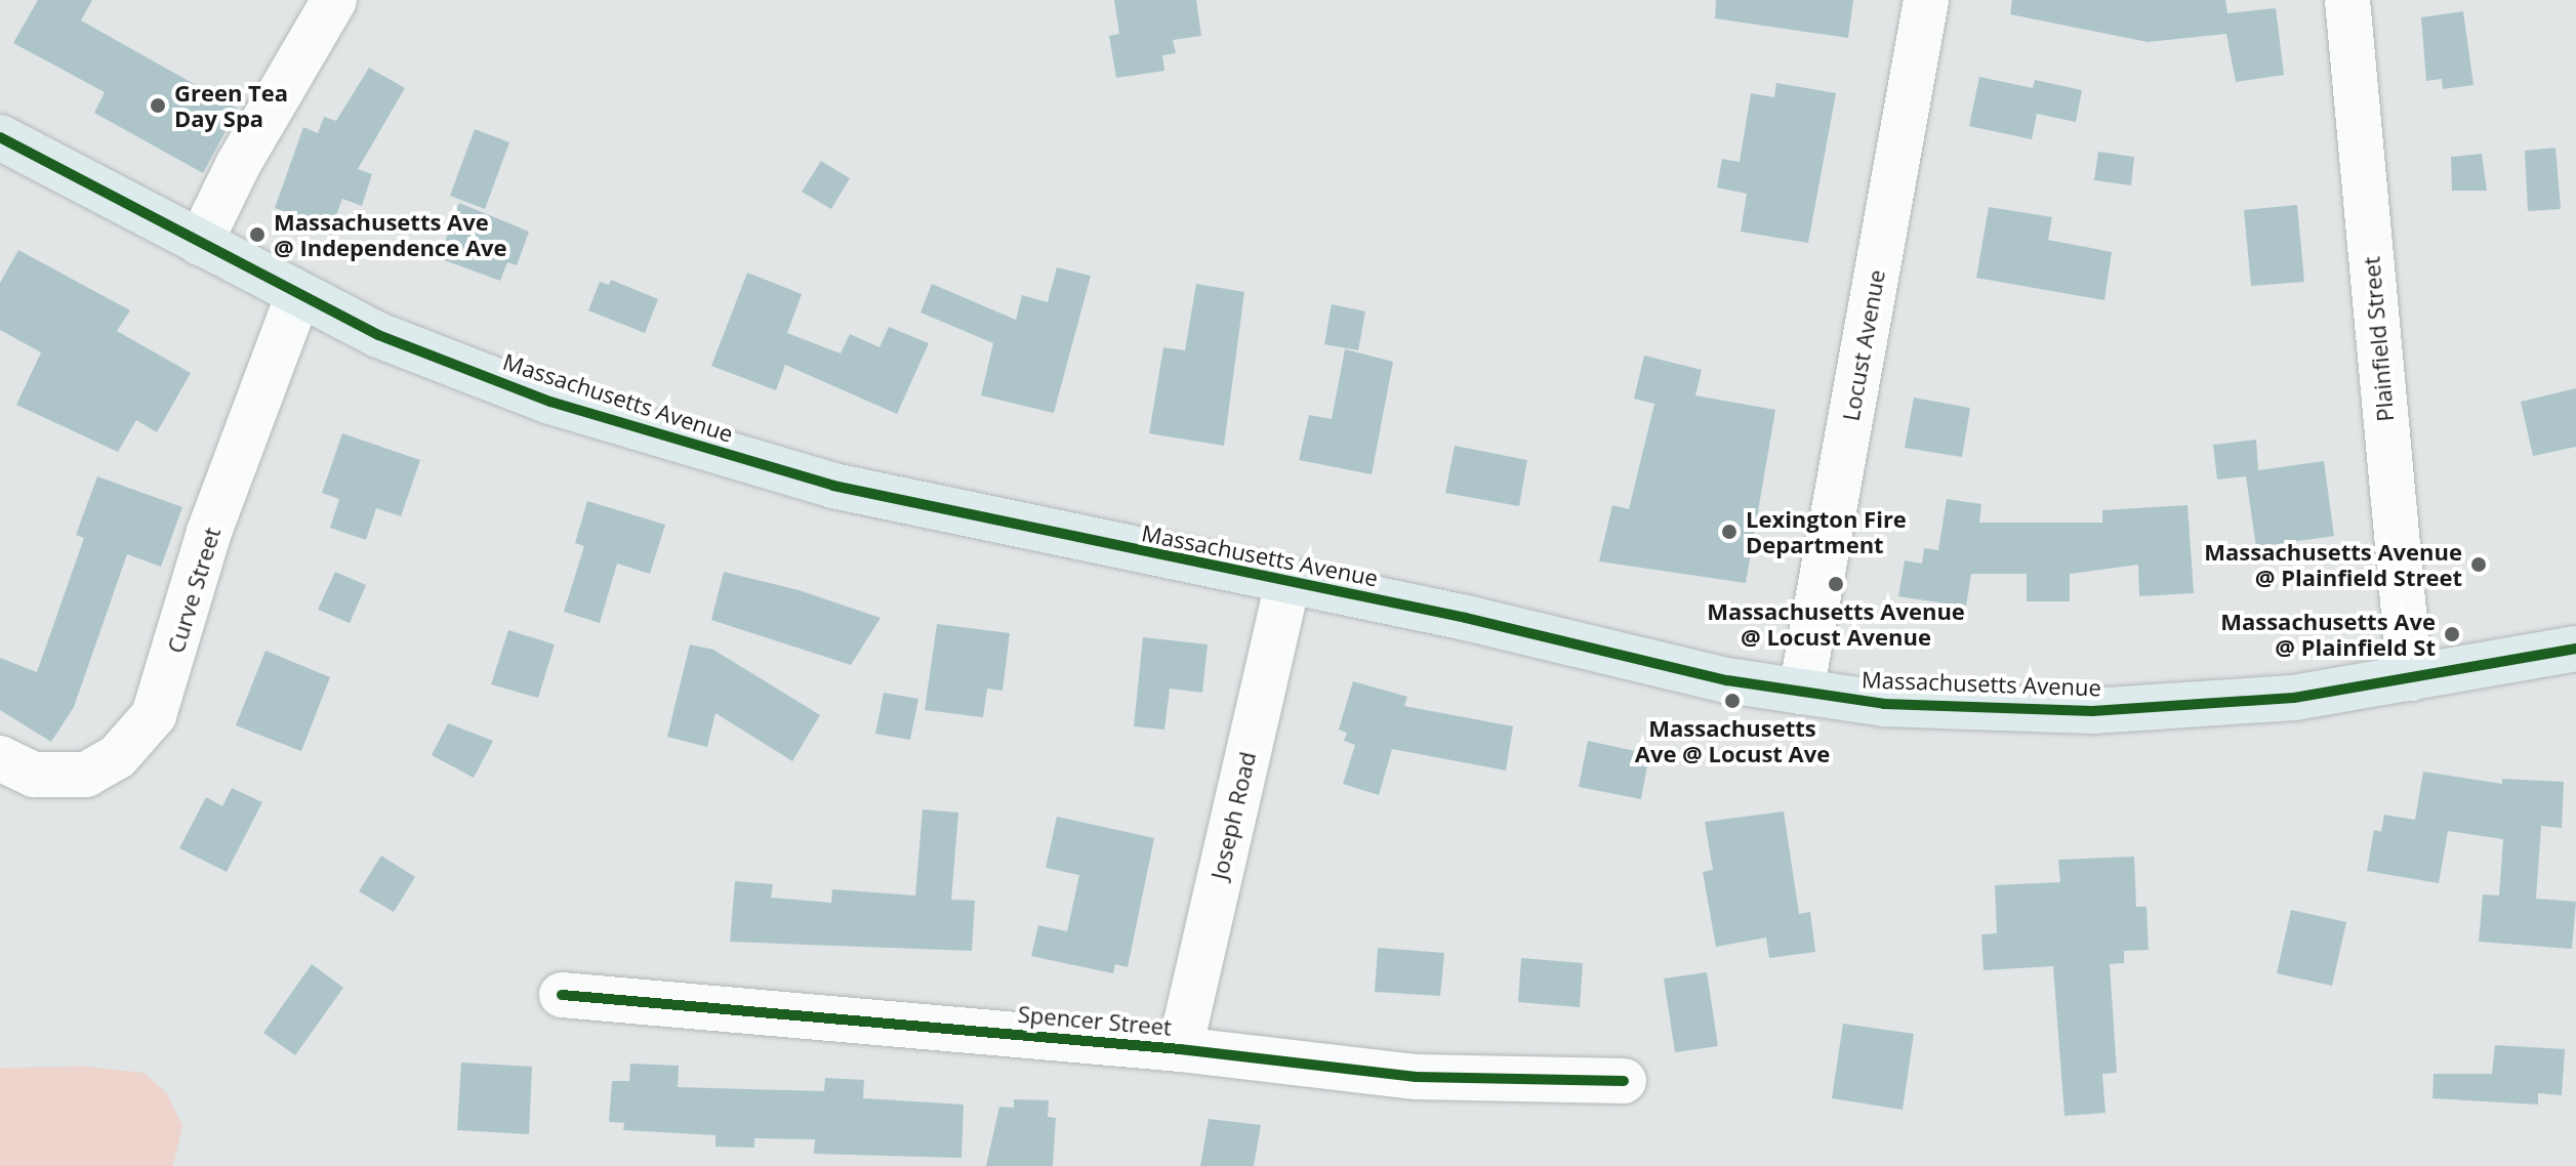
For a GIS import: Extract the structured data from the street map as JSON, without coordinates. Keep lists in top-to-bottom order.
{
  "streets": {
    "main road": ["Massachusetts Avenue"],
    "street": [
      "Plainfield Street",
      "Locust Avenue",
      "Curve Street",
      "Joseph Road",
      "Spencer Street"
    ]
  },
  "crossings": [
    ["Plainfield Street", "Massachusetts Avenue"],
    ["Locust Avenue", "Massachusetts Avenue"],
    ["Massachusetts Avenue", "Curve Street"],
    ["Massachusetts Avenue", "Joseph Road"],
    ["Joseph Road", "Spencer Street"]
  ],
  "places": [
    "Green Tea Day Spa",
    "Massachusetts Ave @ Independence Ave",
    "Lexington Fire Department",
    "Massachusetts Avenue @ Plainfield Street",
    "Massachusetts Avenue @ Locust Avenue",
    "Massachusetts Ave @ Plainfield St",
    "Massachusetts Ave @ Locust Ave"
  ]
}
